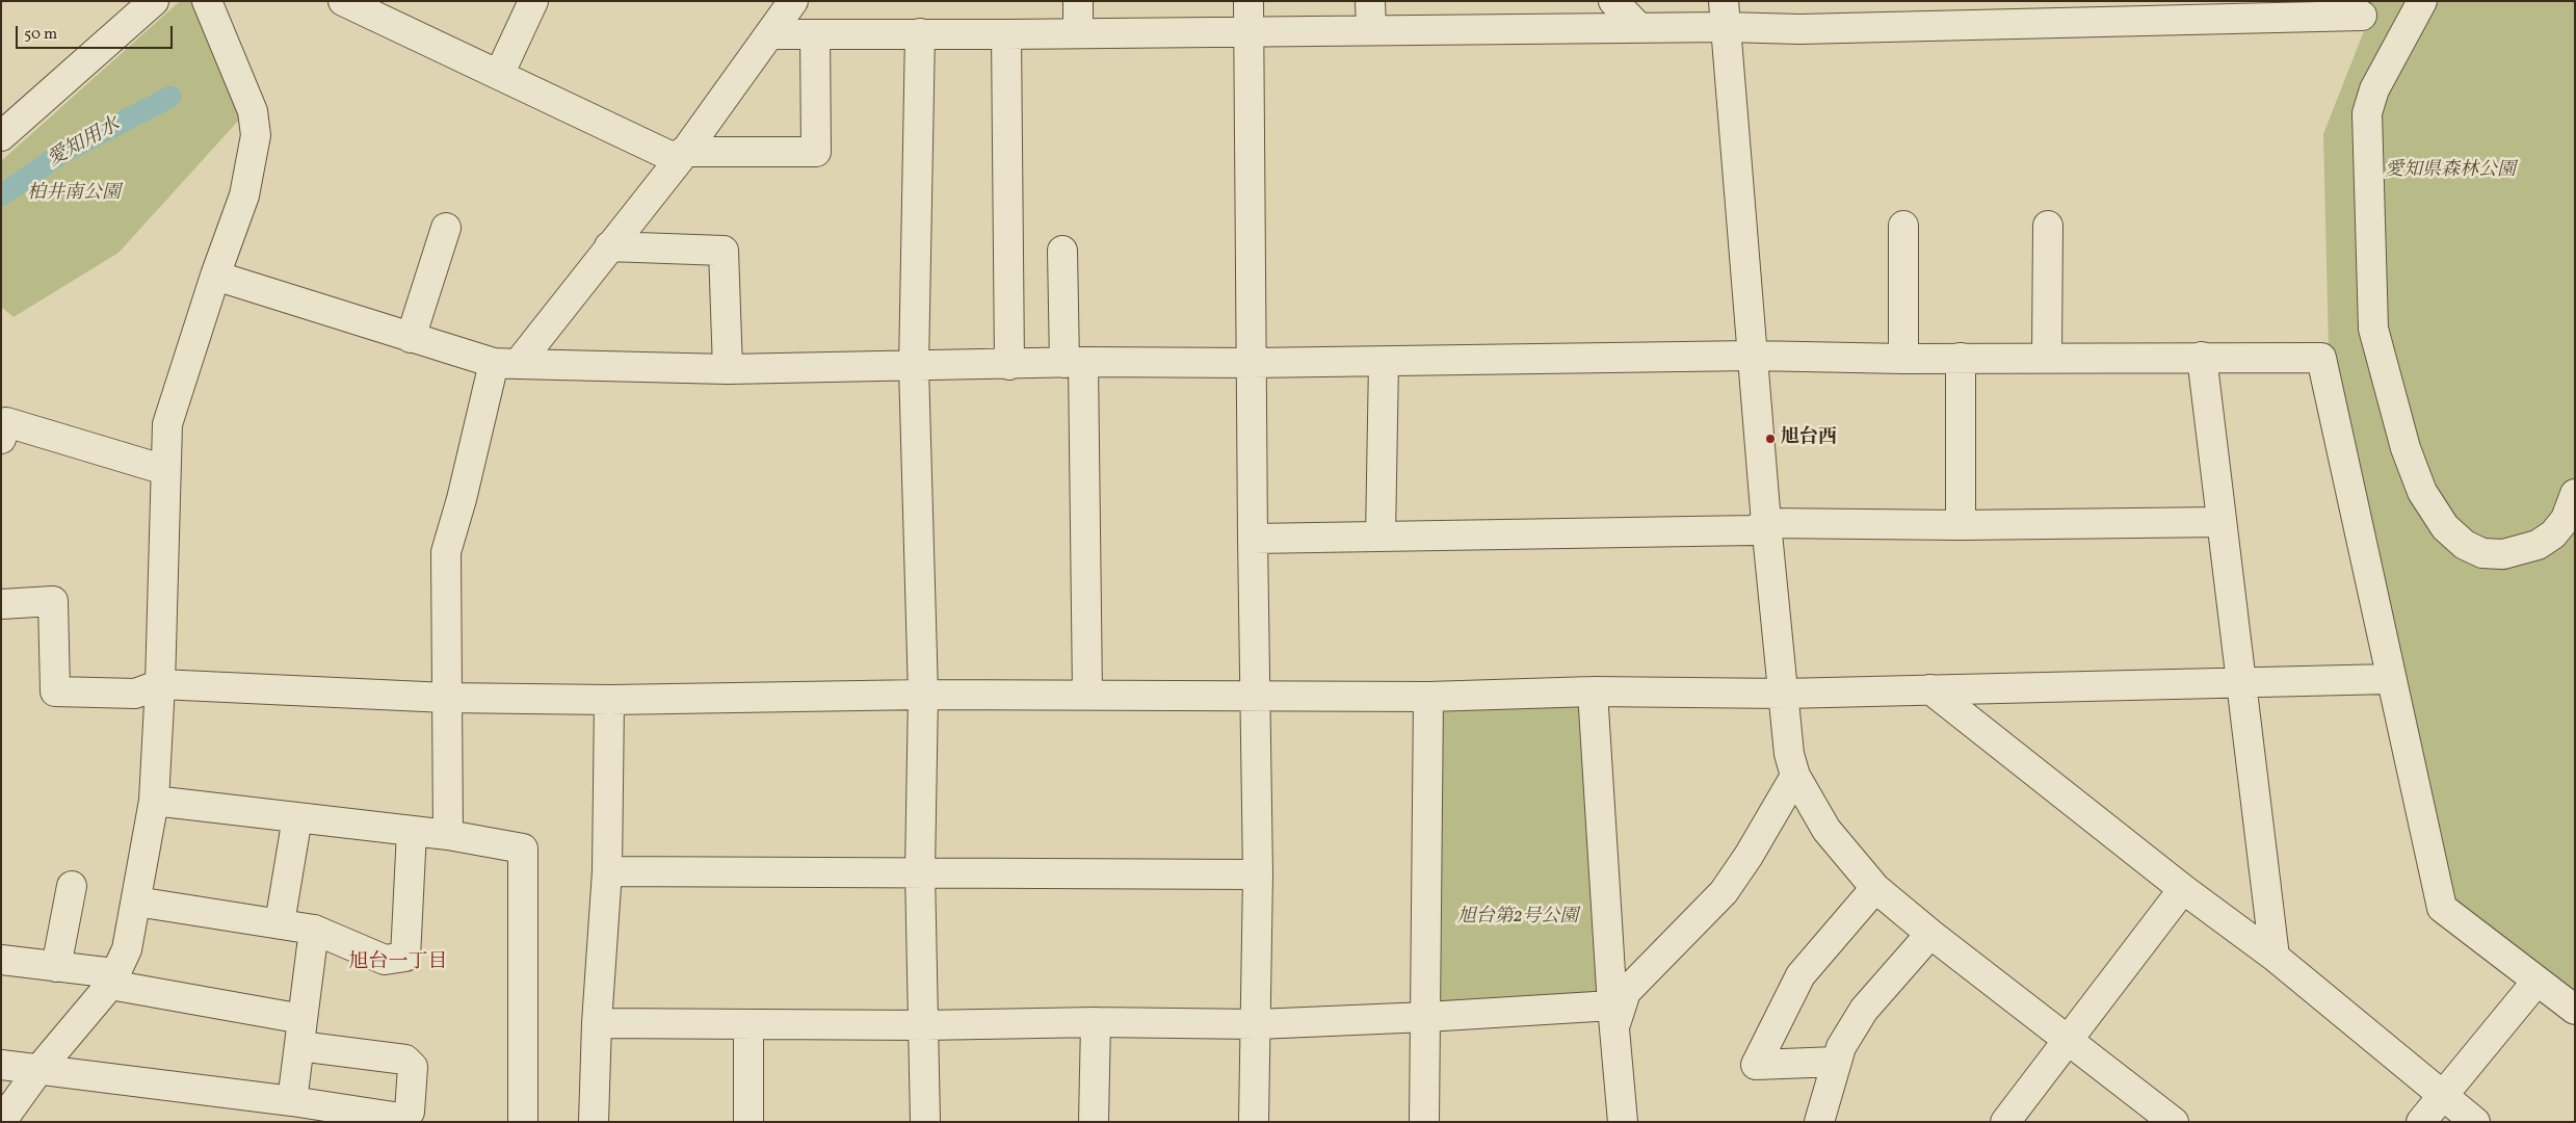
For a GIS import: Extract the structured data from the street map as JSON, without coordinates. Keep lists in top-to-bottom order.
{
  "districts": ["旭台一丁目"],
  "water": ["愛知用水"],
  "parks": ["愛知県森林公園", "柏井南公園", "旭台第2号公園"],
  "places": ["旭台西"],
  "scale_bar": "50 m"
}
